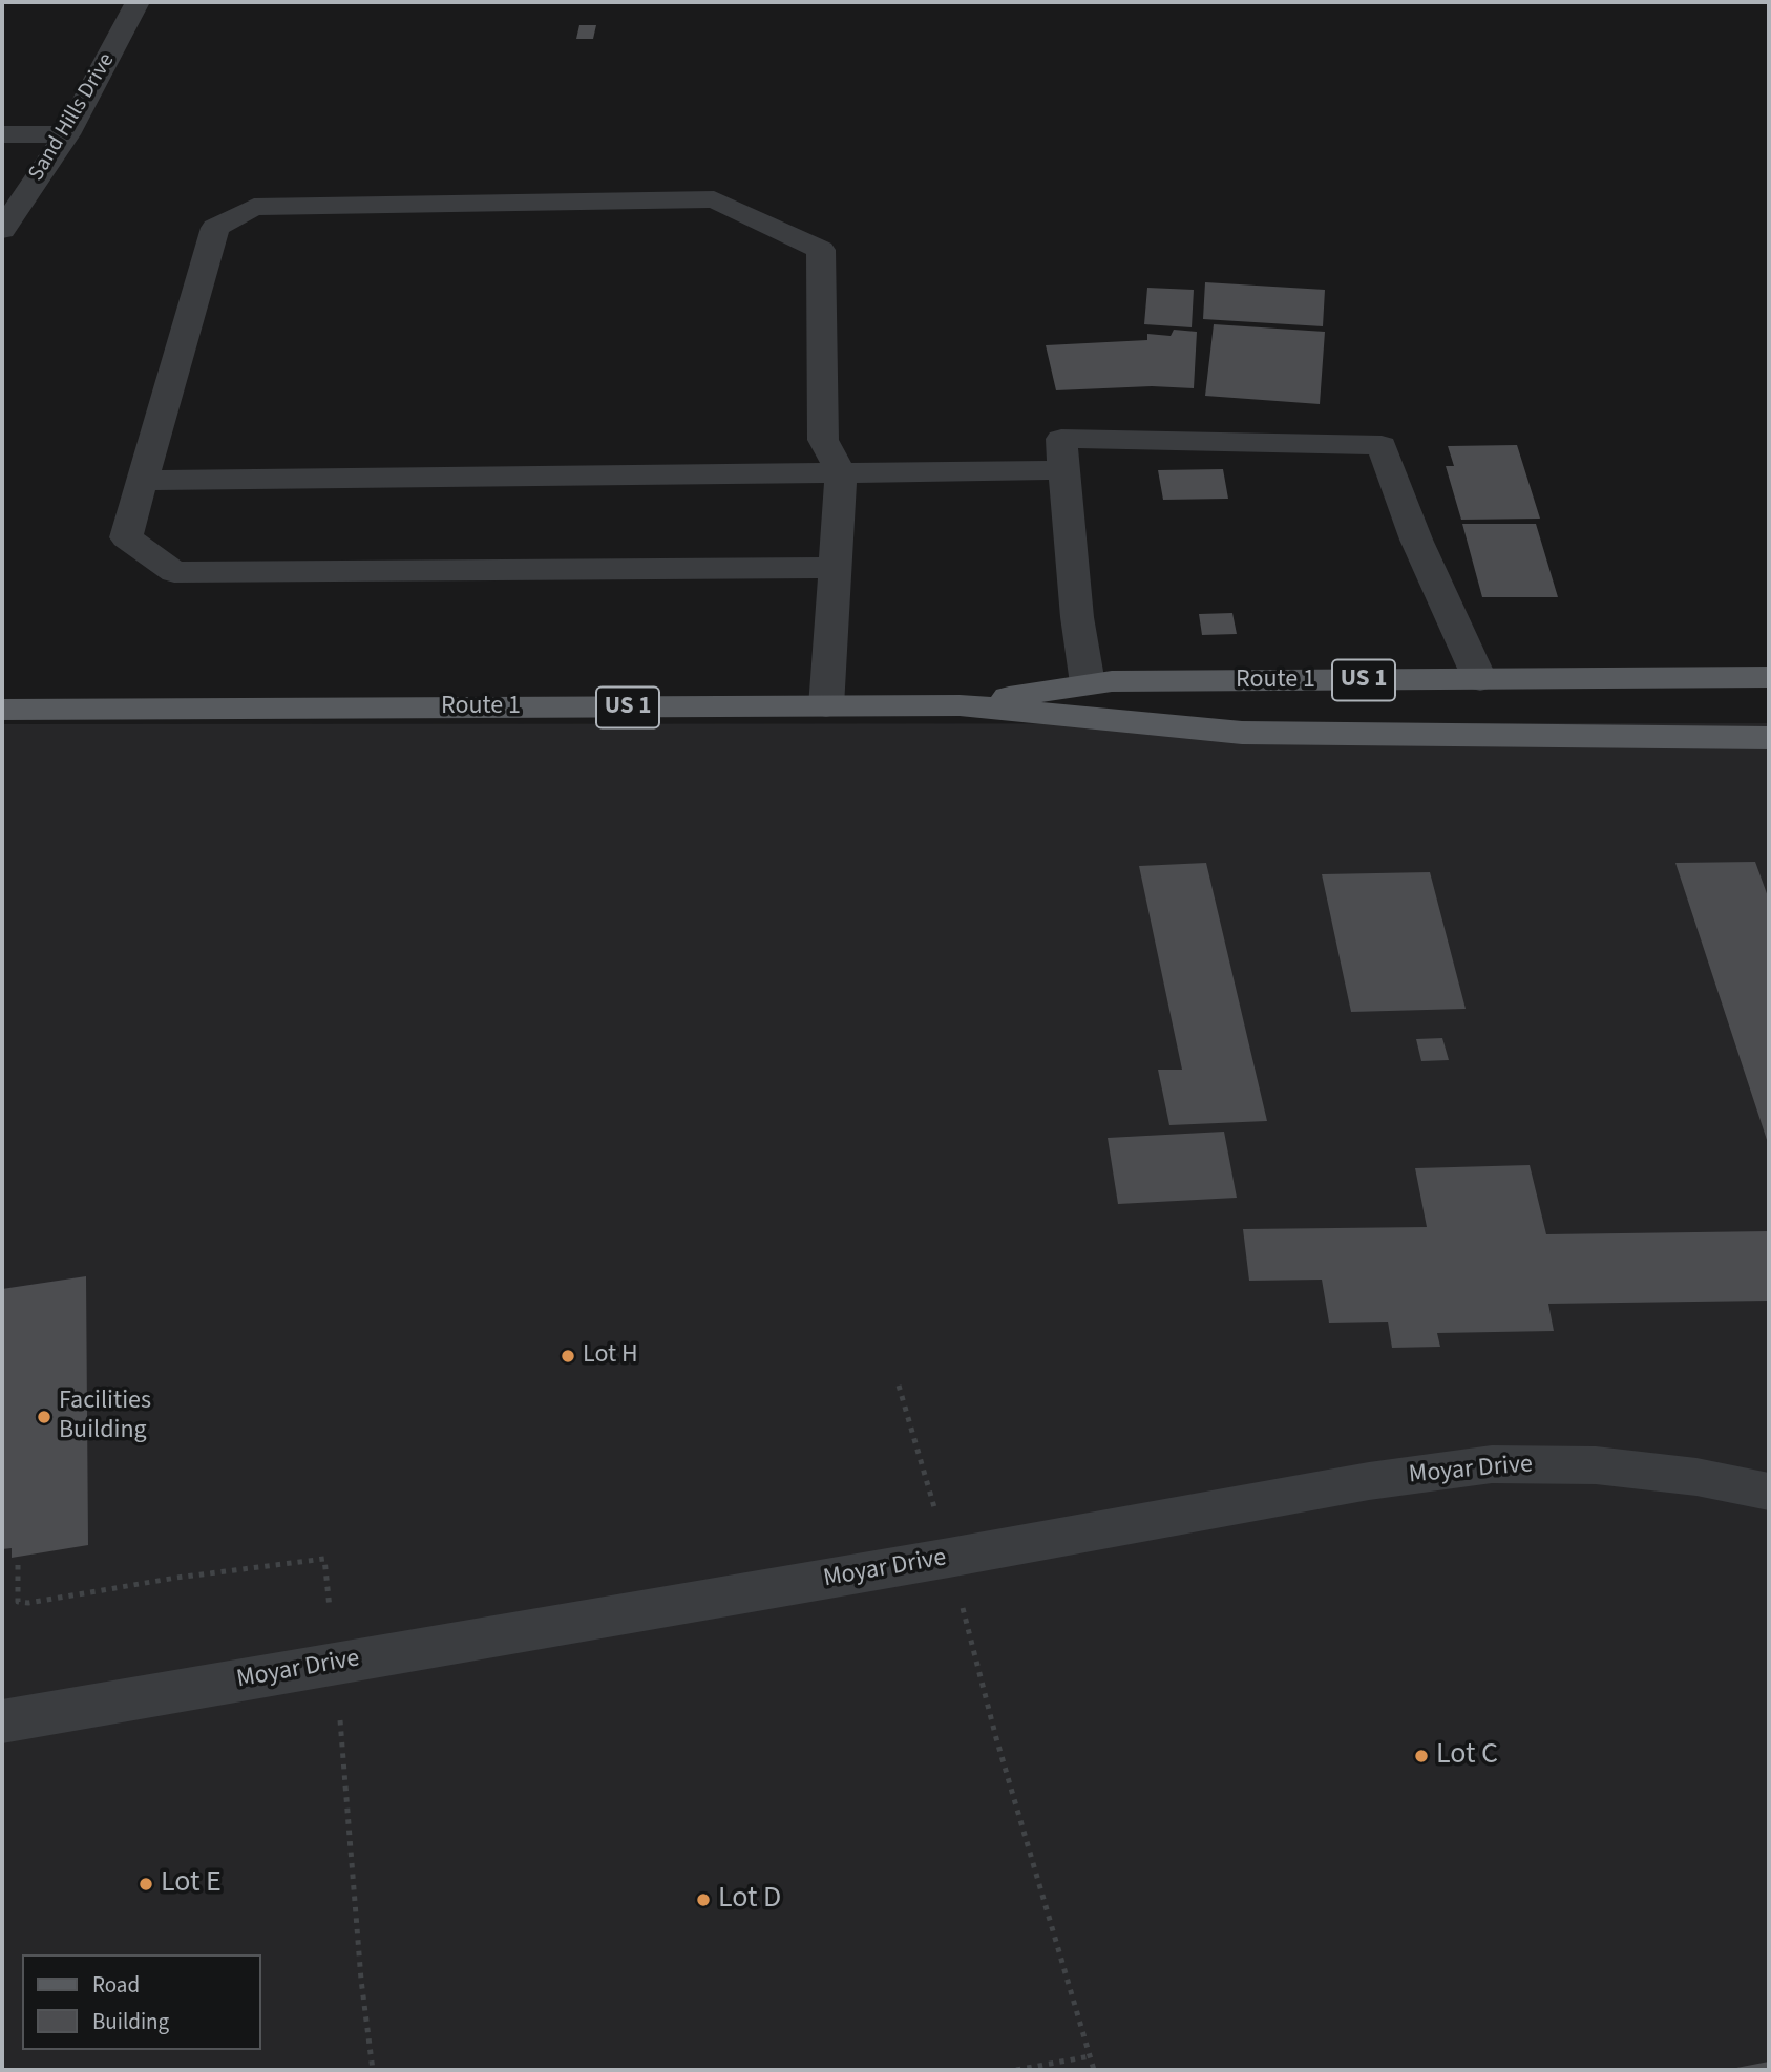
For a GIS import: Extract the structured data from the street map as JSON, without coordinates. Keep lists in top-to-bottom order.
{
  "streets": {
    "main road": ["US 1", "Route 1"],
    "street": ["Sand Hills Drive", "Moyar Drive"]
  },
  "places": [
    "Lot H",
    "Facilities Building",
    "Lot C",
    "Lot E",
    "Lot D"
  ],
  "legend": ["Road", "Building"]
}
